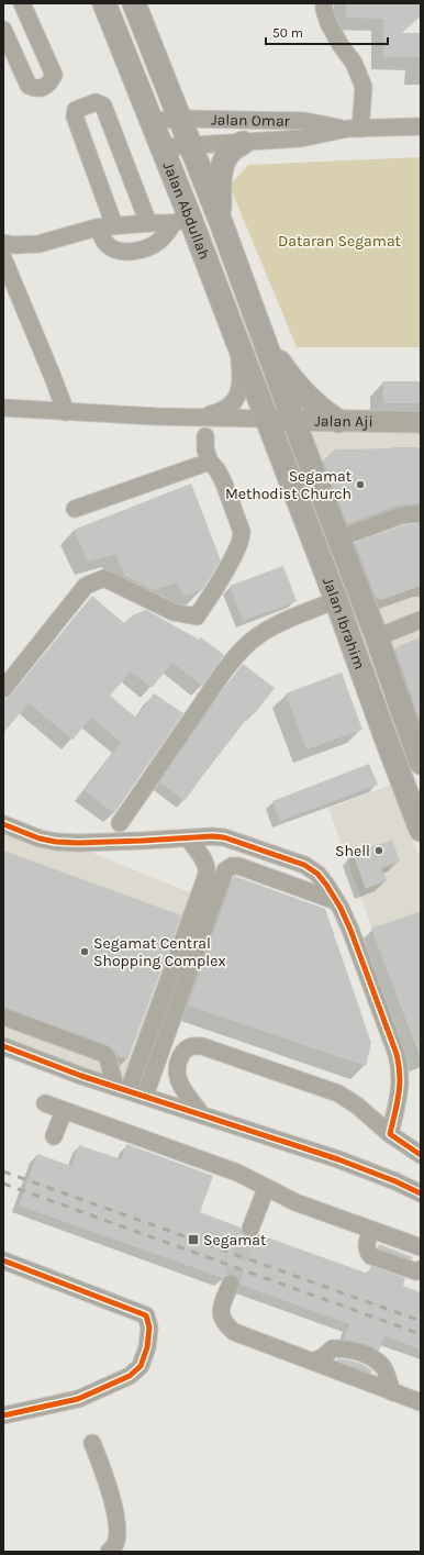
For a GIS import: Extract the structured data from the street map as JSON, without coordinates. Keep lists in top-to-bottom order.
{
  "streets": {
    "highway": ["Jalan Abdullah", "Jalan Ibrahim"],
    "main road": ["Jalan Aji"],
    "street": ["Jalan Omar"]
  },
  "crossings": [
    ["Jalan Omar", "Jalan Abdullah"],
    ["Jalan Abdullah", "Jalan Aji"],
    ["Jalan Abdullah", "Jalan Ibrahim"],
    ["Jalan Aji", "Jalan Ibrahim"]
  ],
  "parks": ["Dataran Segamat"],
  "places": {
    "other": ["Segamat Methodist Church", "Shell", "Segamat Central Shopping Complex"],
    "transit": ["Segamat"]
  },
  "scale_bar": "50 m"
}
